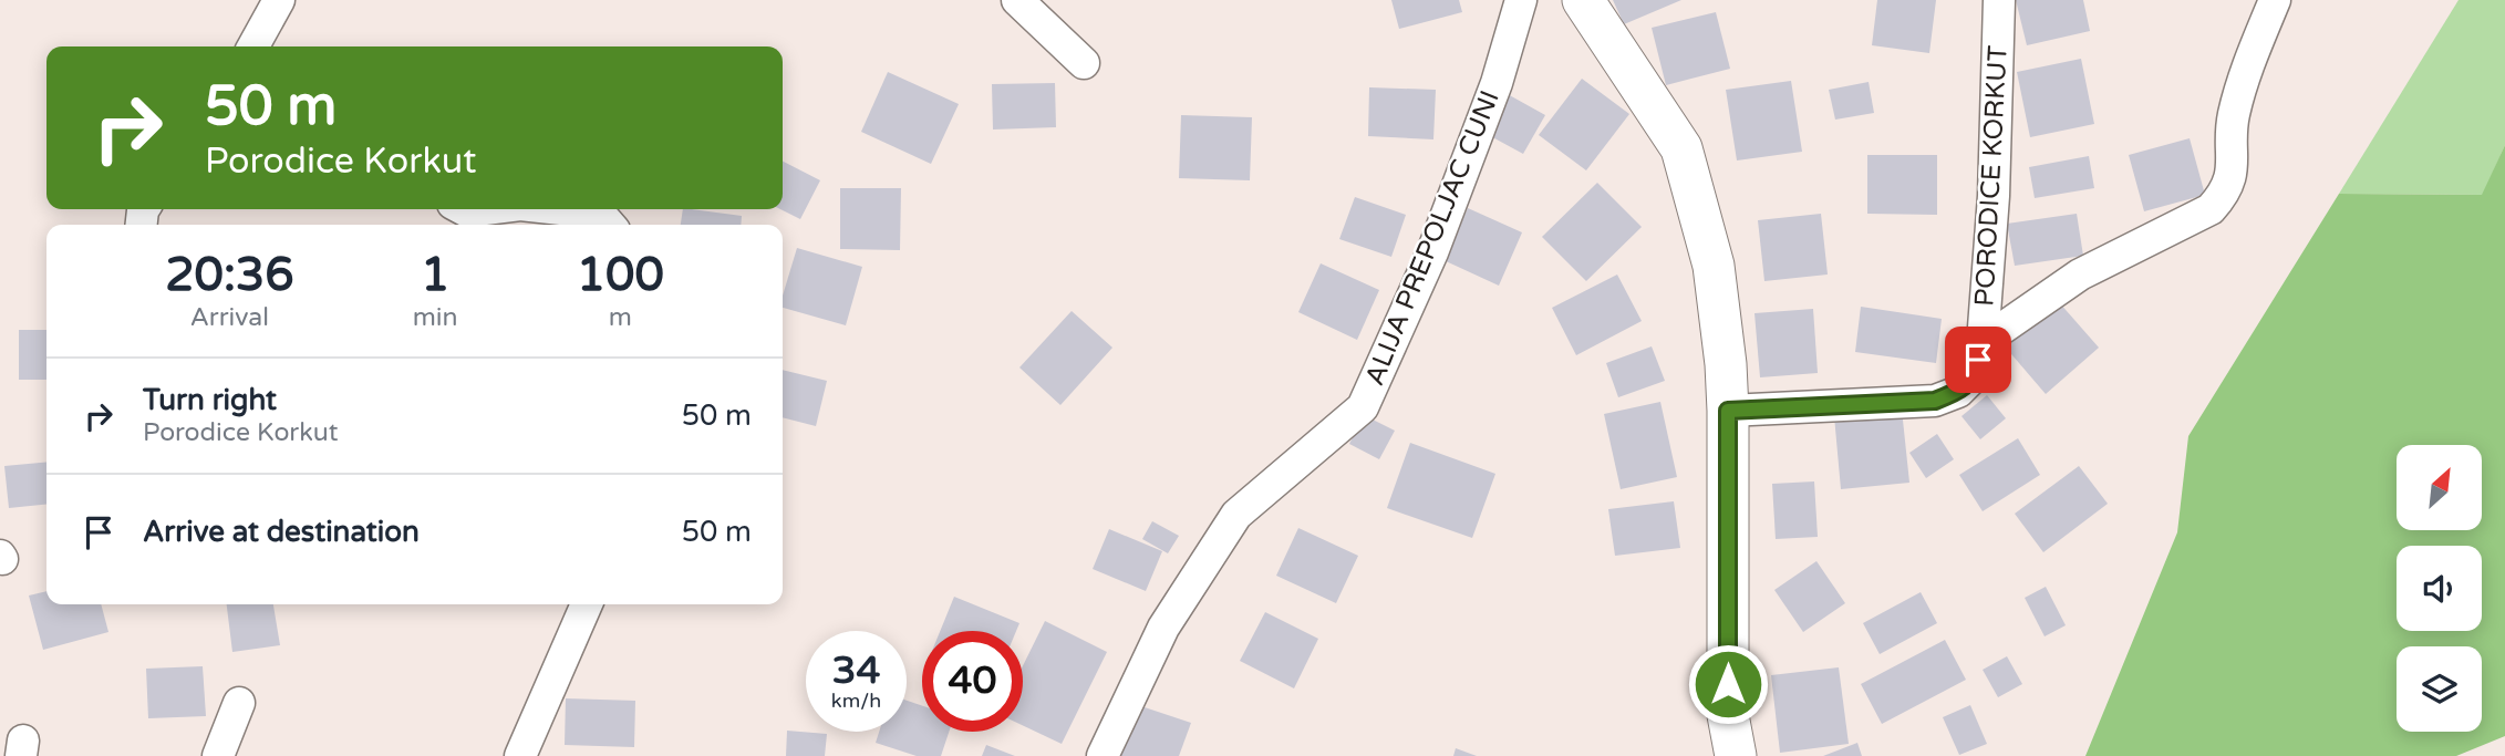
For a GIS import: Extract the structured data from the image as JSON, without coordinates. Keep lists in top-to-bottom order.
{
  "streets": {
    "street": ["PORODICE KORKUT", "ALIJA PREPOLJAC CUNI"]
  },
  "north": "top right",
  "page": {
    "turn": ["50 m", "Porodice Korkut"],
    "eta": [
      "20:36",
      "Arrival",
      "1",
      "min",
      "100",
      "m"
    ],
    "list": [
      {
        "name": "Turn right",
        "note": "Porodice Korkut",
        "value": "50 m"
      },
      {
        "name": "Arrive at destination",
        "value": "50 m"
      }
    ],
    "speed": "34 km/h",
    "limit": "40"
  }
}
